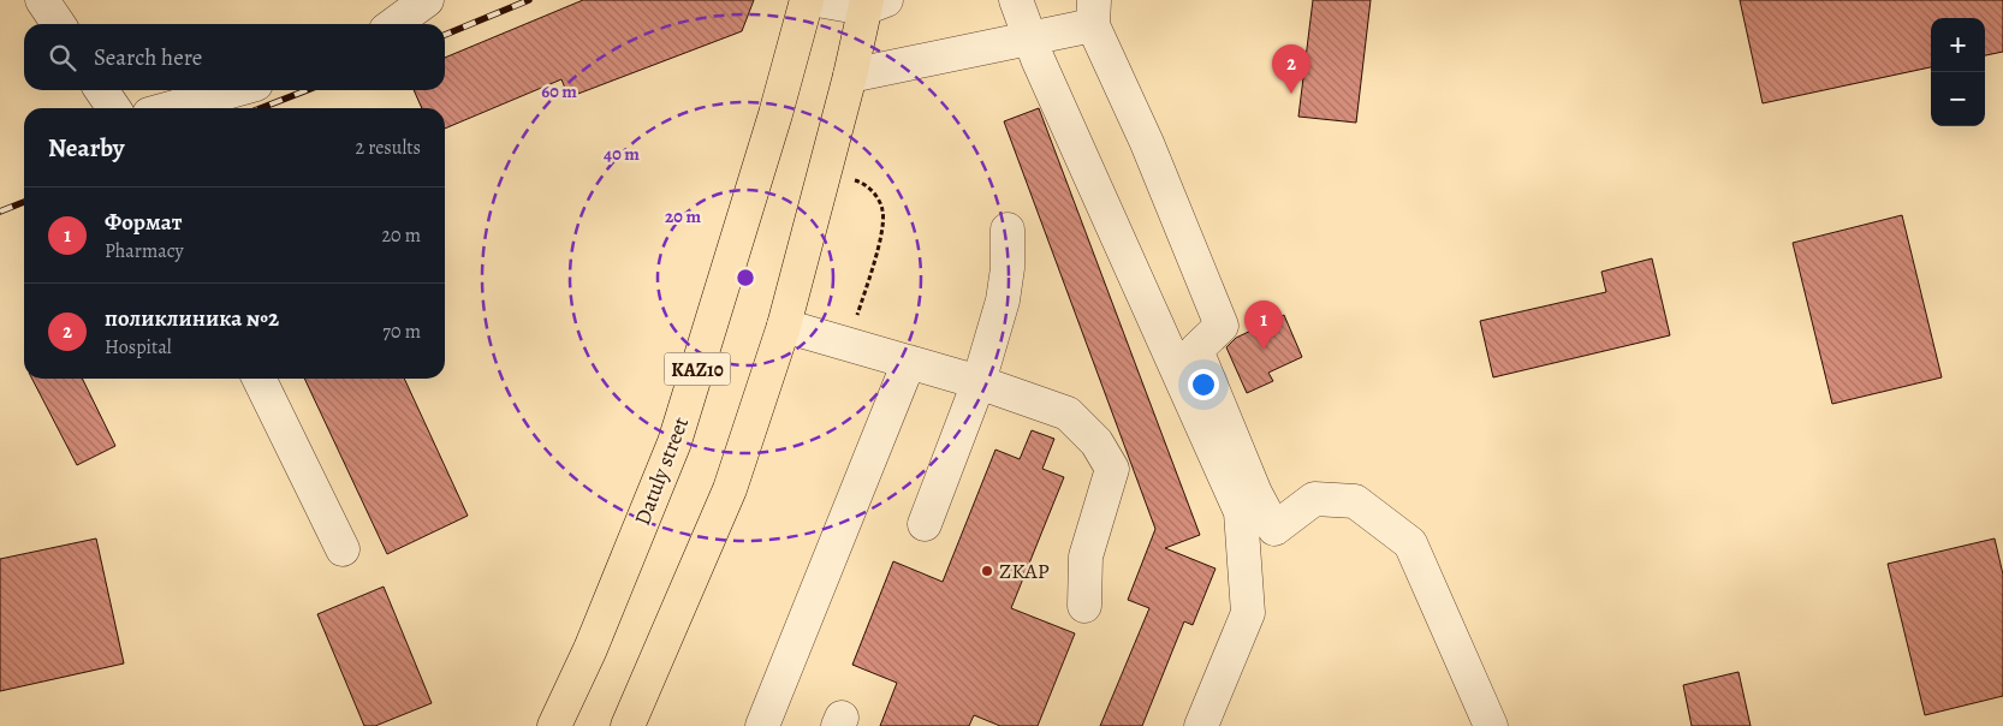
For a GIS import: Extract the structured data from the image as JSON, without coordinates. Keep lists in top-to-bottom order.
{
  "streets": {
    "highway": ["KAZ10", "Datuly street"]
  },
  "places": ["ZKAP"],
  "page": {
    "map_buttons": ["+", "−"],
    "search": "Search here",
    "pins": ["2", "1"],
    "heading": ["Nearby", "2 results"],
    "list": [
      {
        "mark": "1",
        "name": "Формат",
        "note": "Pharmacy",
        "value": "20 m"
      },
      {
        "mark": "2",
        "name": "поликлиника №2",
        "note": "Hospital",
        "value": "70 m"
      }
    ]
  },
  "rings": ["60 m", "40 m", "20 m"]
}
